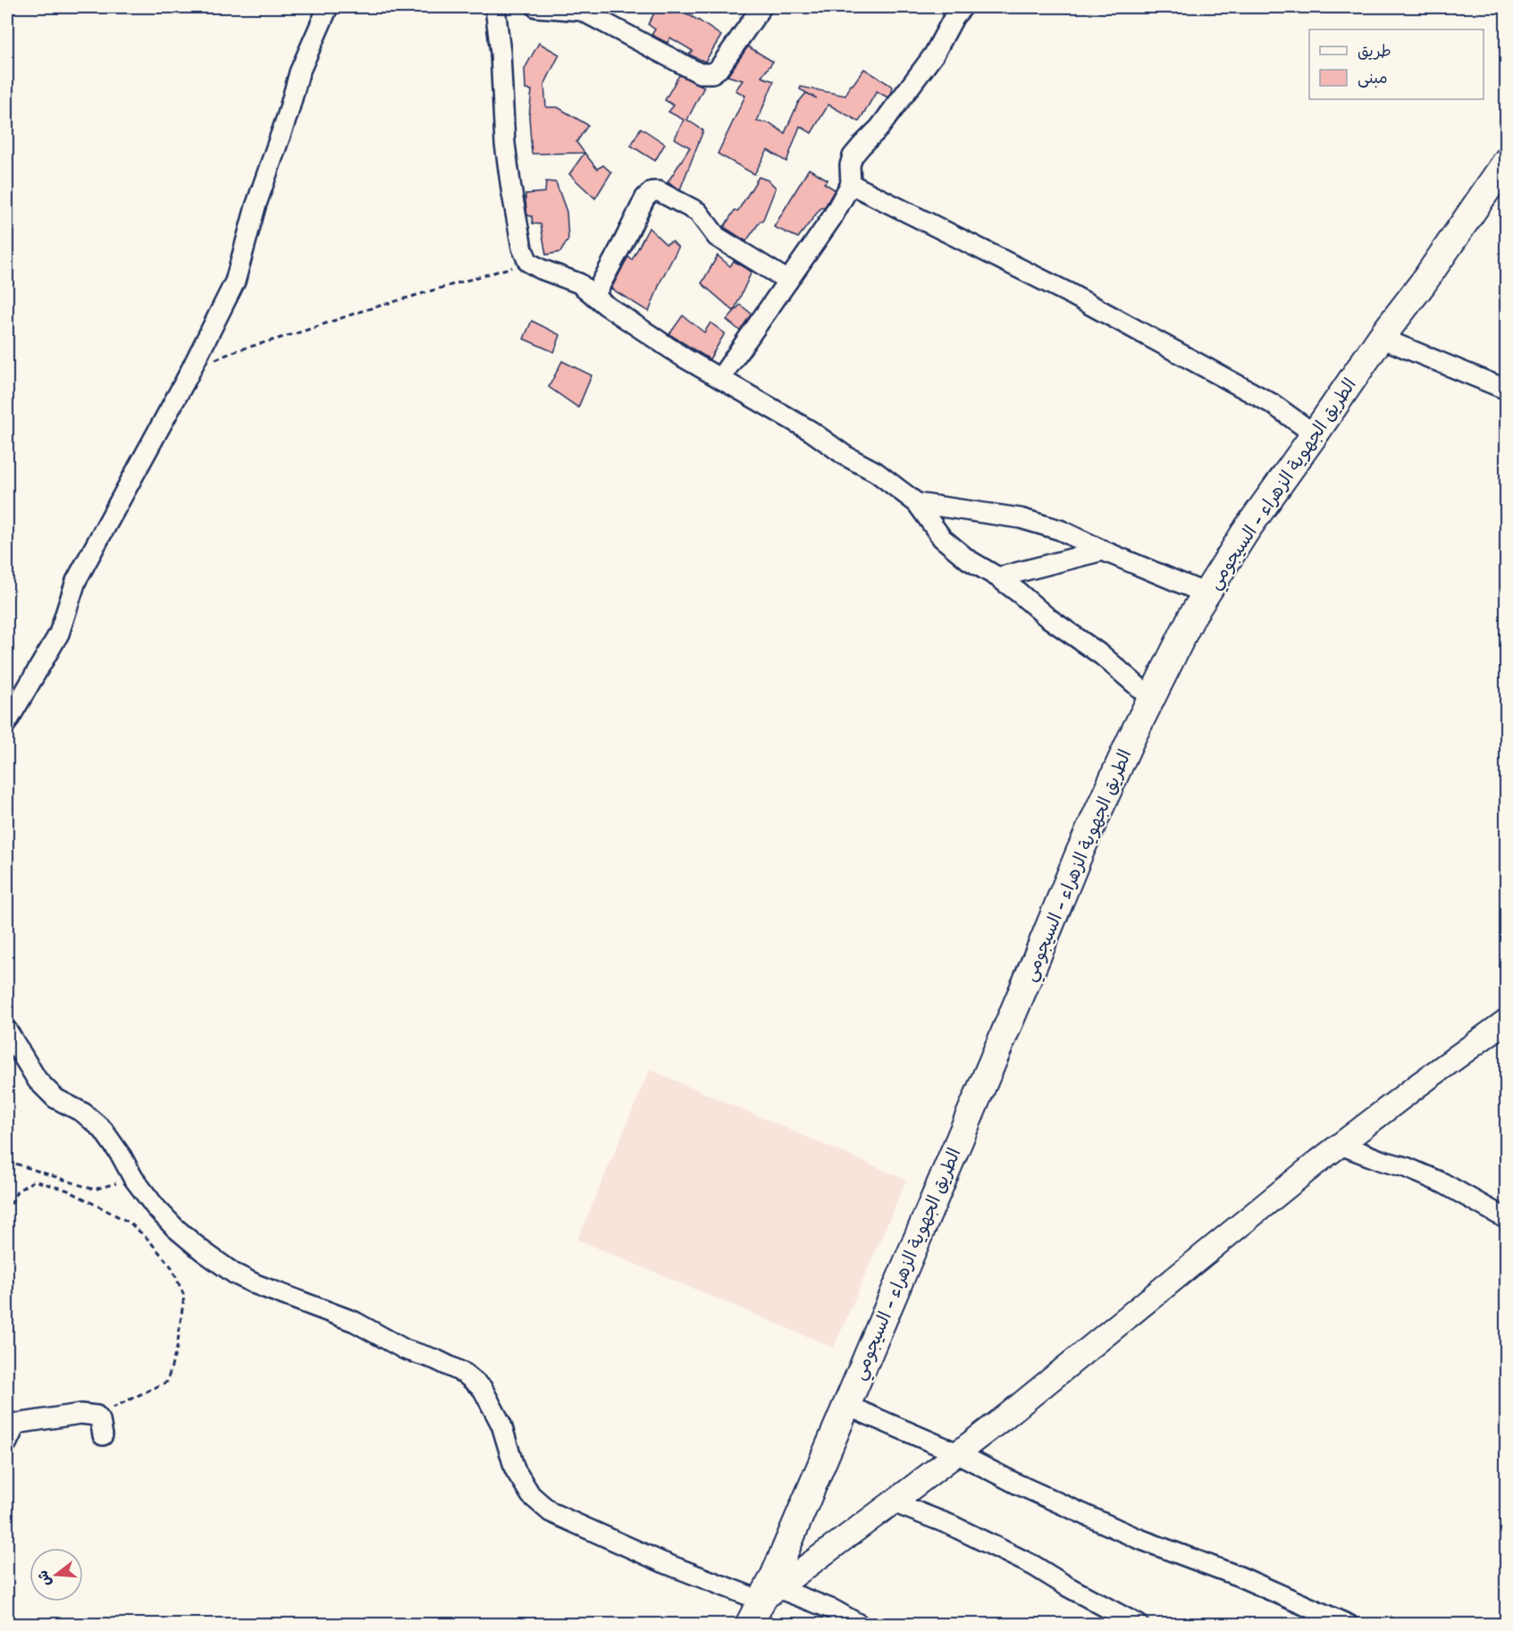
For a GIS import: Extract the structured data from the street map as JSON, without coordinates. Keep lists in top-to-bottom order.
{
  "streets": {
    "main road": ["الطريق الجهوية الزهراء - السيجومي"]
  },
  "legend": ["طريق", "مبنى"],
  "north": "left"
}
